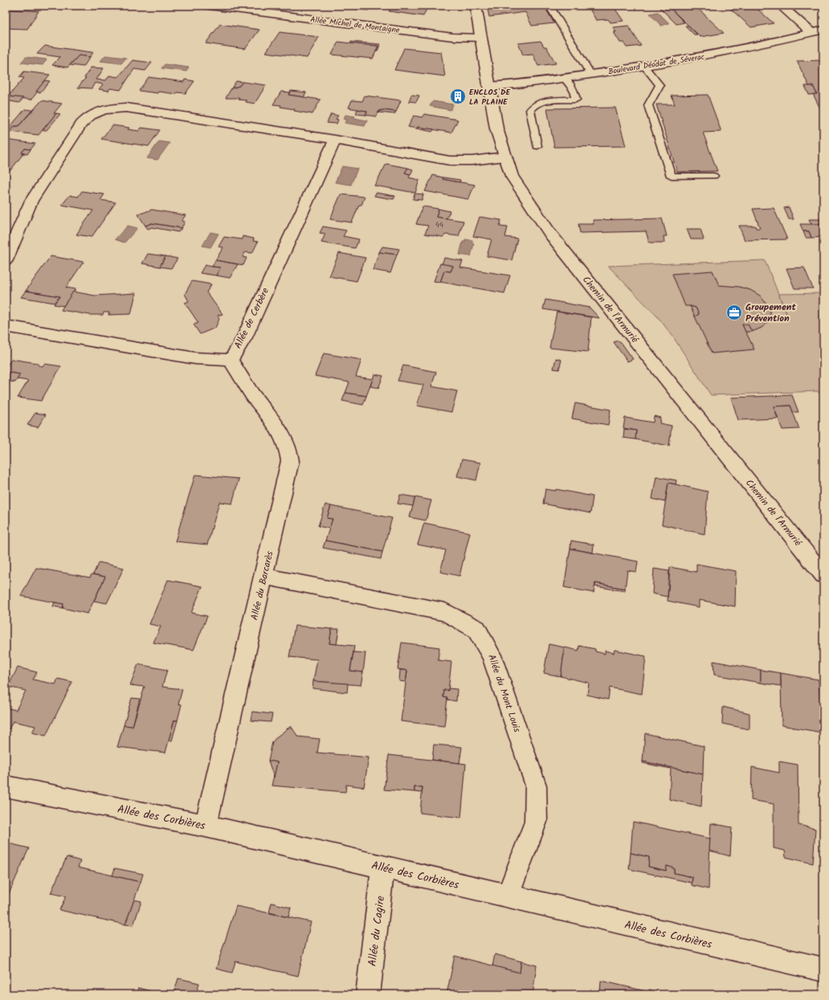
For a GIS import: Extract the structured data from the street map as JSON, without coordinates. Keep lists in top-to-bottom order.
{
  "streets": {
    "street": [
      "Allée Michel de Montaigne",
      "Boulevard Déodat de Séverac",
      "Chemin de l'Armurié",
      "Allée de Cerbère",
      "Allée du Barcarès",
      "Allée du Mont Louis",
      "Allée des Corbières",
      "Allée du Cagire"
    ]
  },
  "crossings": [
    ["Allée Michel de Montaigne", "Chemin de l'Armurié"],
    ["Boulevard Déodat de Séverac", "Chemin de l'Armurié"],
    ["Allée de Cerbère", "Allée du Barcarès"],
    ["Allée du Barcarès", "Allée du Mont Louis"],
    ["Allée du Barcarès", "Allée des Corbières"],
    ["Allée du Mont Louis", "Allée des Corbières"],
    ["Allée des Corbières", "Allée du Cagire"]
  ],
  "places": {
    "building": ["ENCLOS DE LA PLAINE"],
    "office": ["Groupement Prévention"]
  },
  "house_numbers": ["44"]
}
